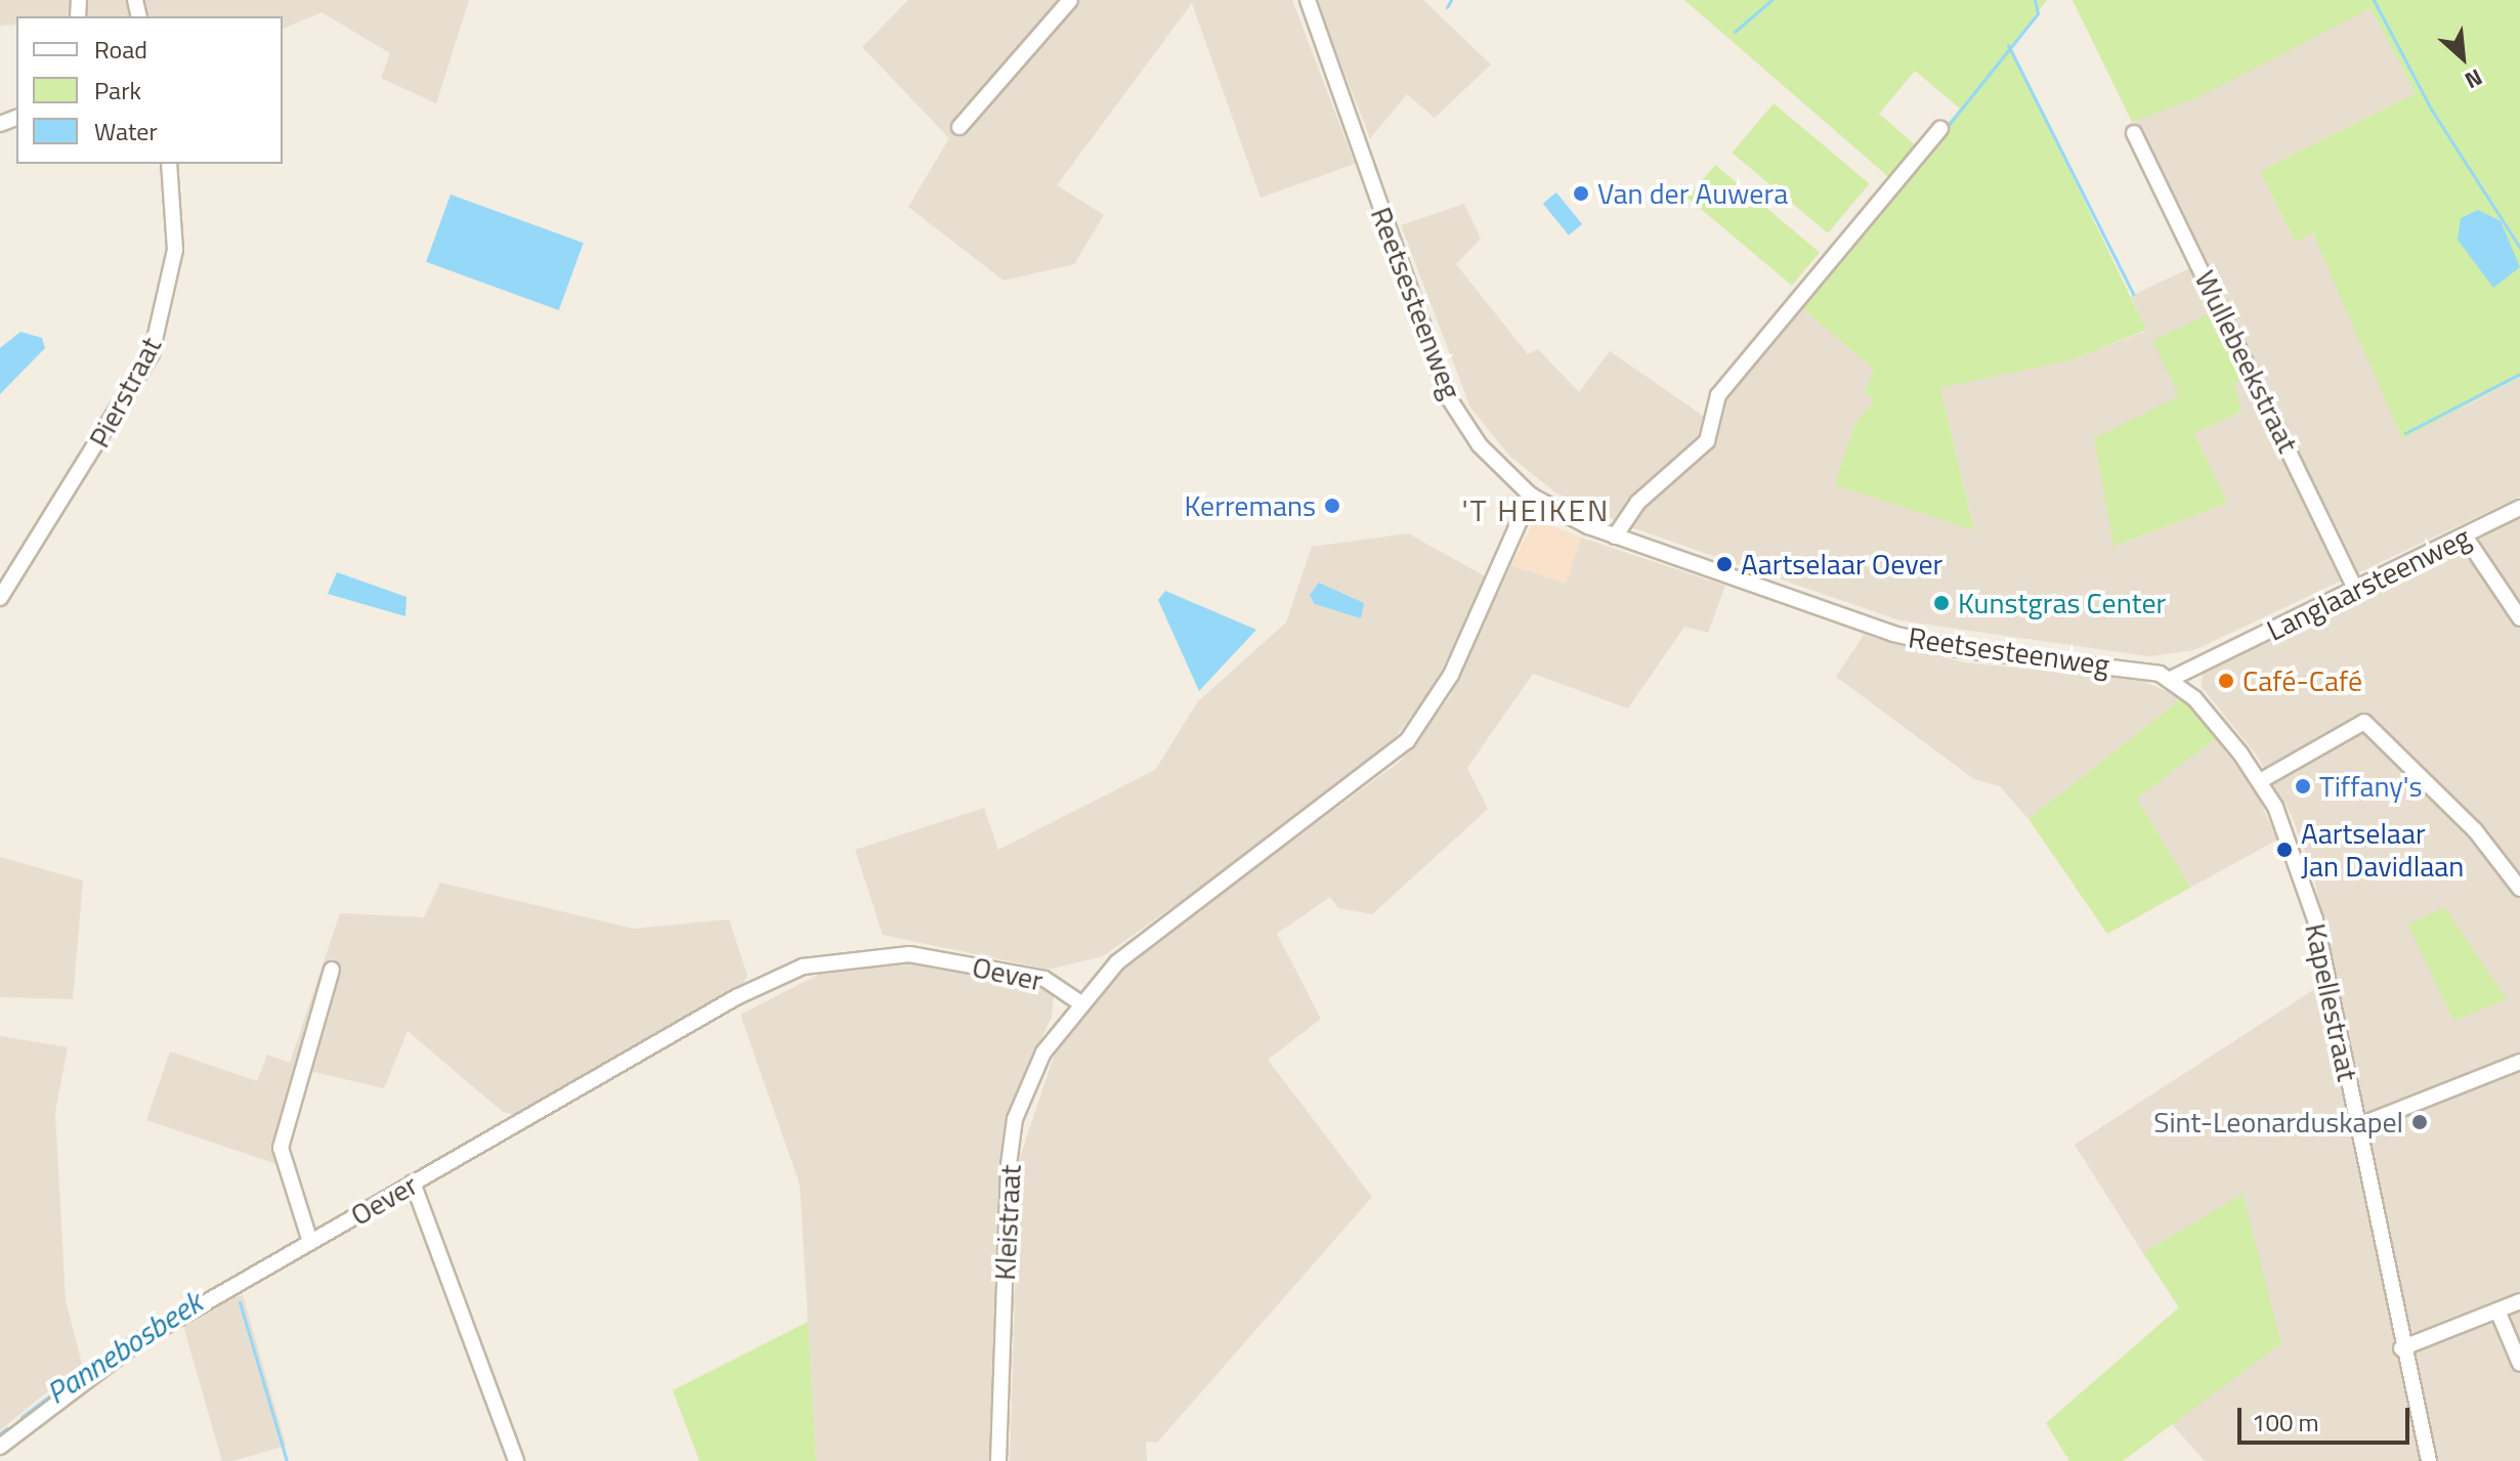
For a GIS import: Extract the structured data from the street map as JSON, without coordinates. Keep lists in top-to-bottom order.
{
  "streets": {
    "street": [
      "Reetsesteenweg",
      "Wullebeekstraat",
      "Pierstraat",
      "Langlaarsteenweg",
      "Oever",
      "Kapellestraat",
      "Kleistraat"
    ]
  },
  "crossings": [
    ["Reetsesteenweg", "Langlaarsteenweg"],
    ["Reetsesteenweg", "Oever"],
    ["Reetsesteenweg", "Kapellestraat"],
    ["Wullebeekstraat", "Langlaarsteenweg"],
    ["Langlaarsteenweg", "Kapellestraat"],
    ["Oever", "Kleistraat"]
  ],
  "districts": ["'T HEIKEN"],
  "water": ["Pannebosbeek"],
  "places": [
    "Van der Auwera",
    "Kerremans",
    "Aartselaar Oever",
    "Kunstgras Center",
    "Café-Café",
    "Tiffany's",
    "Aartselaar Jan Davidlaan",
    "Sint-Leonarduskapel"
  ],
  "legend": ["Road", "Park", "Water"],
  "scale_bar": "100 m",
  "north": "bottom right"
}
